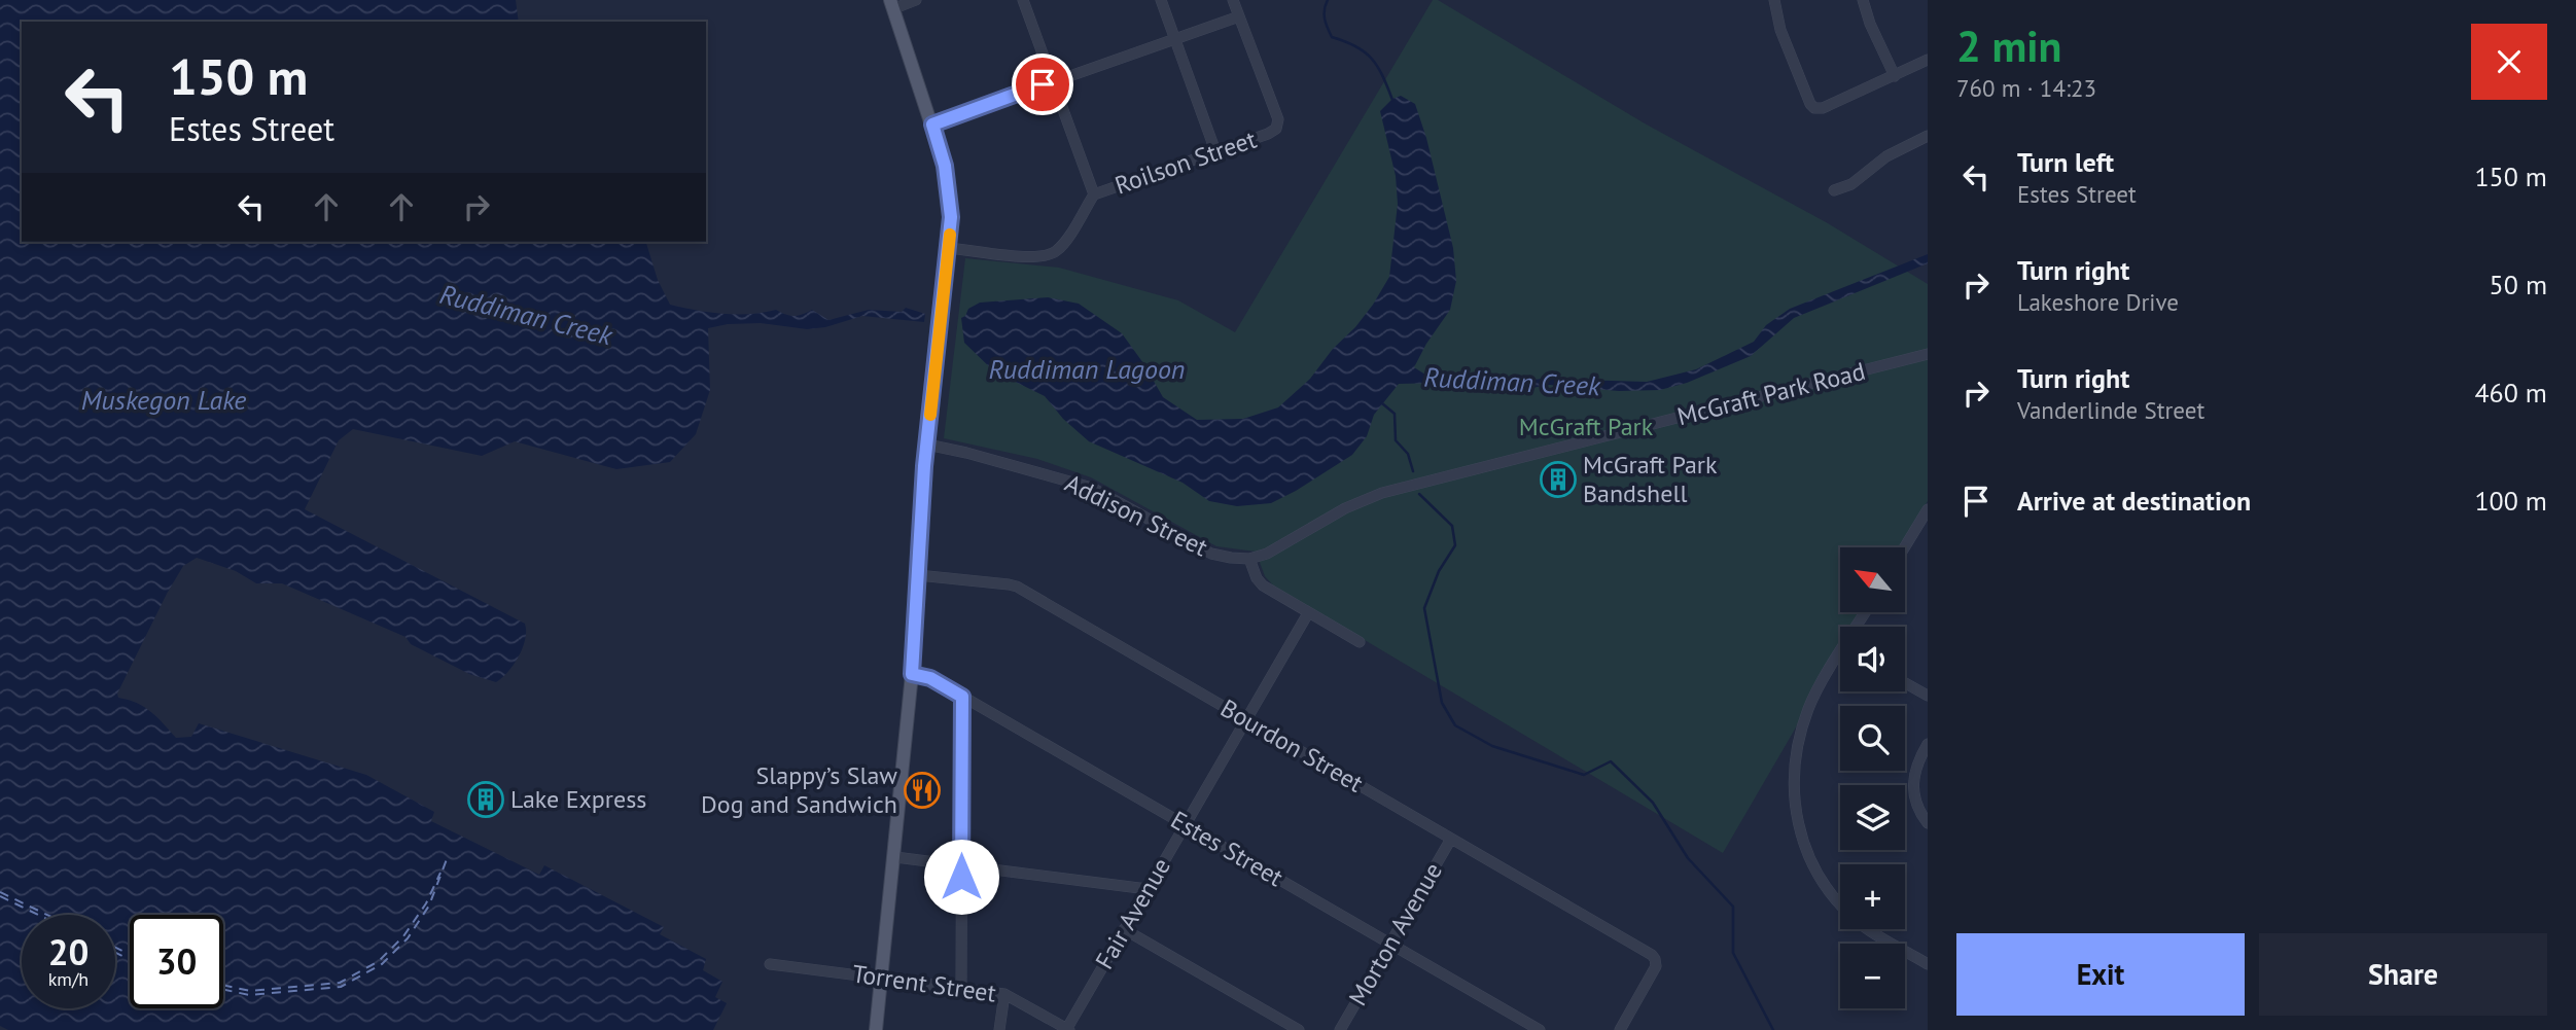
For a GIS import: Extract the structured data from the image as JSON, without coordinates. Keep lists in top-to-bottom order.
{
  "streets": {
    "street": [
      "Roilson Street",
      "McGraft Park Road",
      "Addison Street",
      "Bourdon Street",
      "Estes Street",
      "Fair Avenue",
      "Morton Avenue",
      "Torrent Street"
    ]
  },
  "crossings": [
    ["McGraft Park Road", "Addison Street"],
    ["Bourdon Street", "Fair Avenue"],
    ["Bourdon Street", "Morton Avenue"],
    ["Estes Street", "Fair Avenue"],
    ["Estes Street", "Morton Avenue"],
    ["Fair Avenue", "Torrent Street"]
  ],
  "water": ["Ruddiman Creek", "Ruddiman Lagoon", "Muskegon Lake"],
  "parks": ["McGraft Park"],
  "places": {
    "building": ["McGraft Park Bandshell", "Lake Express"],
    "restaurant": ["Slappy’s Slaw Dog and Sandwich"]
  },
  "north": "top left",
  "page": {
    "heading": ["2 min", "760 m · 14:23"],
    "turn": ["150 m", "Estes Street"],
    "list": [
      {
        "name": "Turn left",
        "note": "Estes Street",
        "value": "150 m"
      },
      {
        "name": "Turn right",
        "note": "Lakeshore Drive",
        "value": "50 m"
      },
      {
        "name": "Turn right",
        "note": "Vanderlinde Street",
        "value": "460 m"
      },
      {
        "name": "Arrive at destination",
        "value": "100 m"
      }
    ],
    "map_buttons": ["+", "−"],
    "speed": "20 km/h",
    "limit": "30",
    "buttons": ["Exit", "Share"]
  }
}
